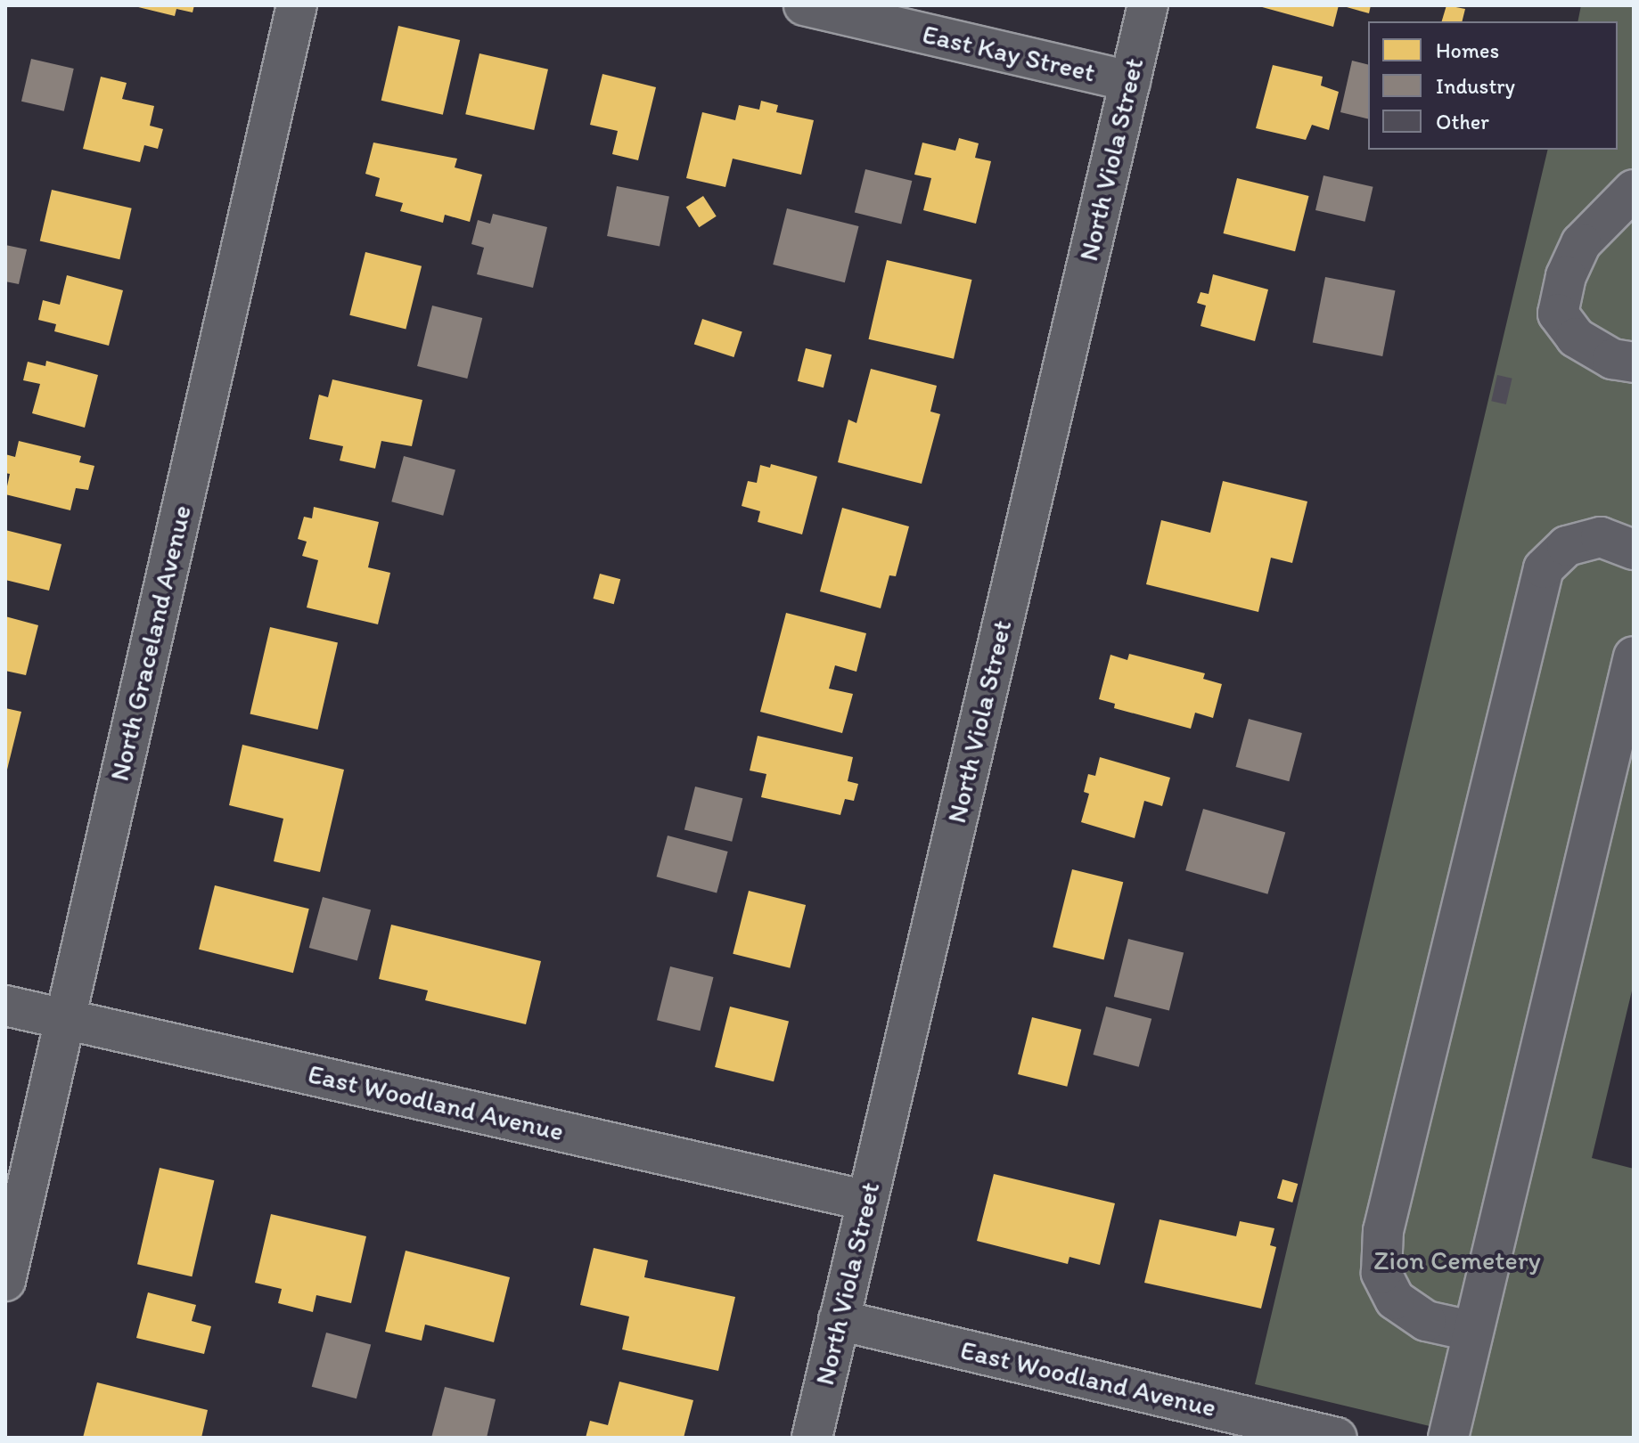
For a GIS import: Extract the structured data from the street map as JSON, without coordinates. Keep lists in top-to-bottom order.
{
  "streets": {
    "street": [
      "East Kay Street",
      "North Viola Street",
      "North Graceland Avenue",
      "East Woodland Avenue"
    ]
  },
  "crossings": [
    ["East Kay Street", "North Viola Street"],
    ["North Viola Street", "East Woodland Avenue"],
    ["North Graceland Avenue", "East Woodland Avenue"]
  ],
  "parks": ["Zion Cemetery"],
  "legend": ["Homes", "Industry", "Other"]
}
